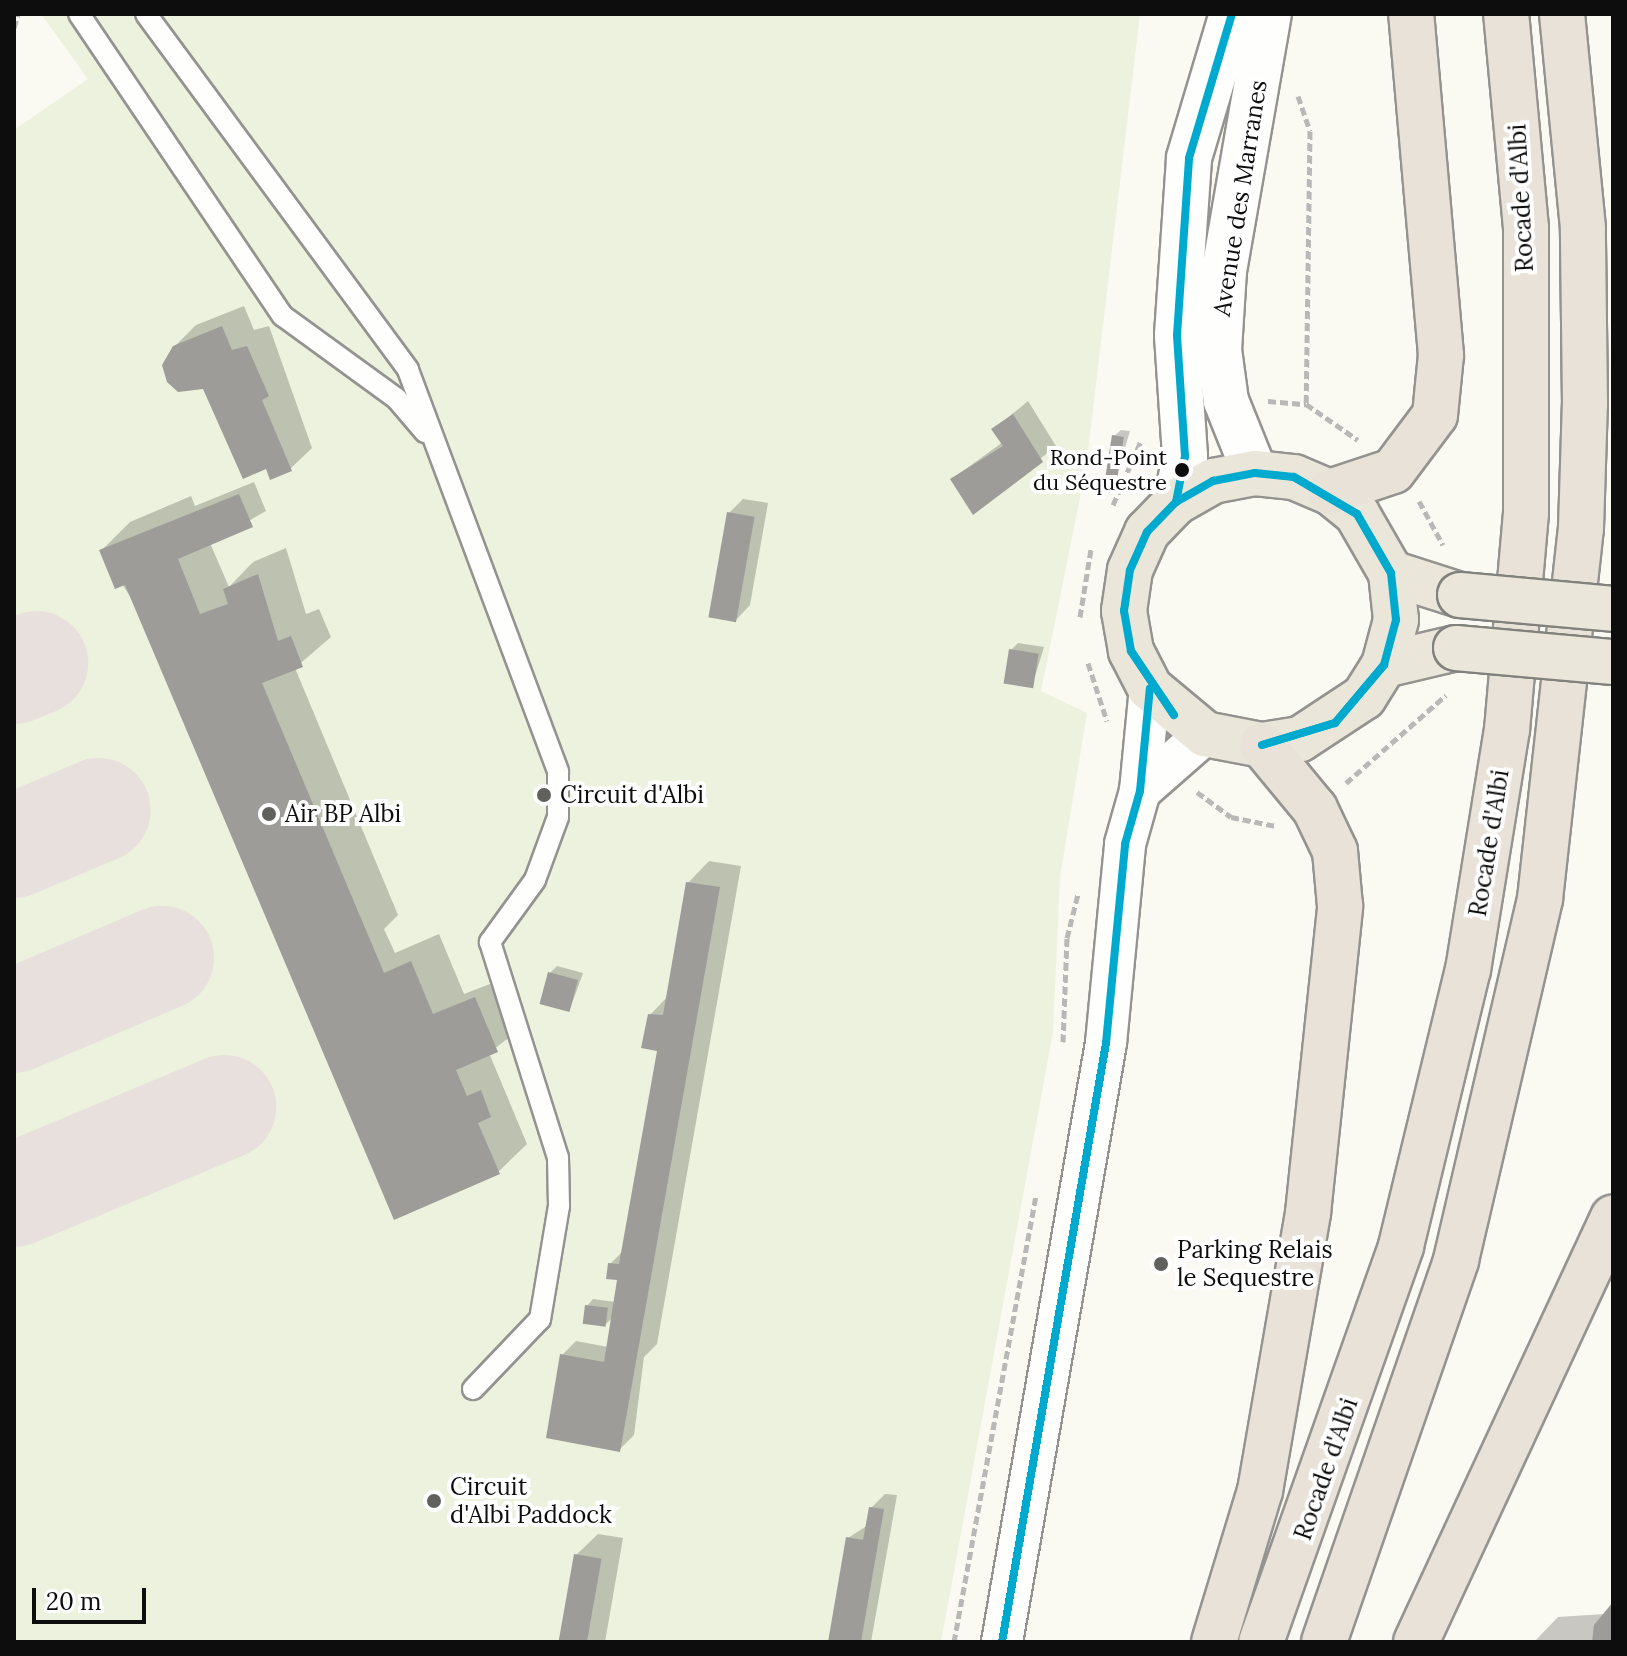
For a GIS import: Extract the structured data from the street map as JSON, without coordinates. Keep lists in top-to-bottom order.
{
  "streets": {
    "highway": ["Rocade d'Albi"],
    "street": ["Avenue des Marranes"]
  },
  "places": [
    "Rond-Point du Séquestre",
    "Circuit d'Albi",
    "Air BP Albi",
    "Parking Relais le Sequestre",
    "Circuit d'Albi Paddock"
  ],
  "scale_bar": "20 m"
}
